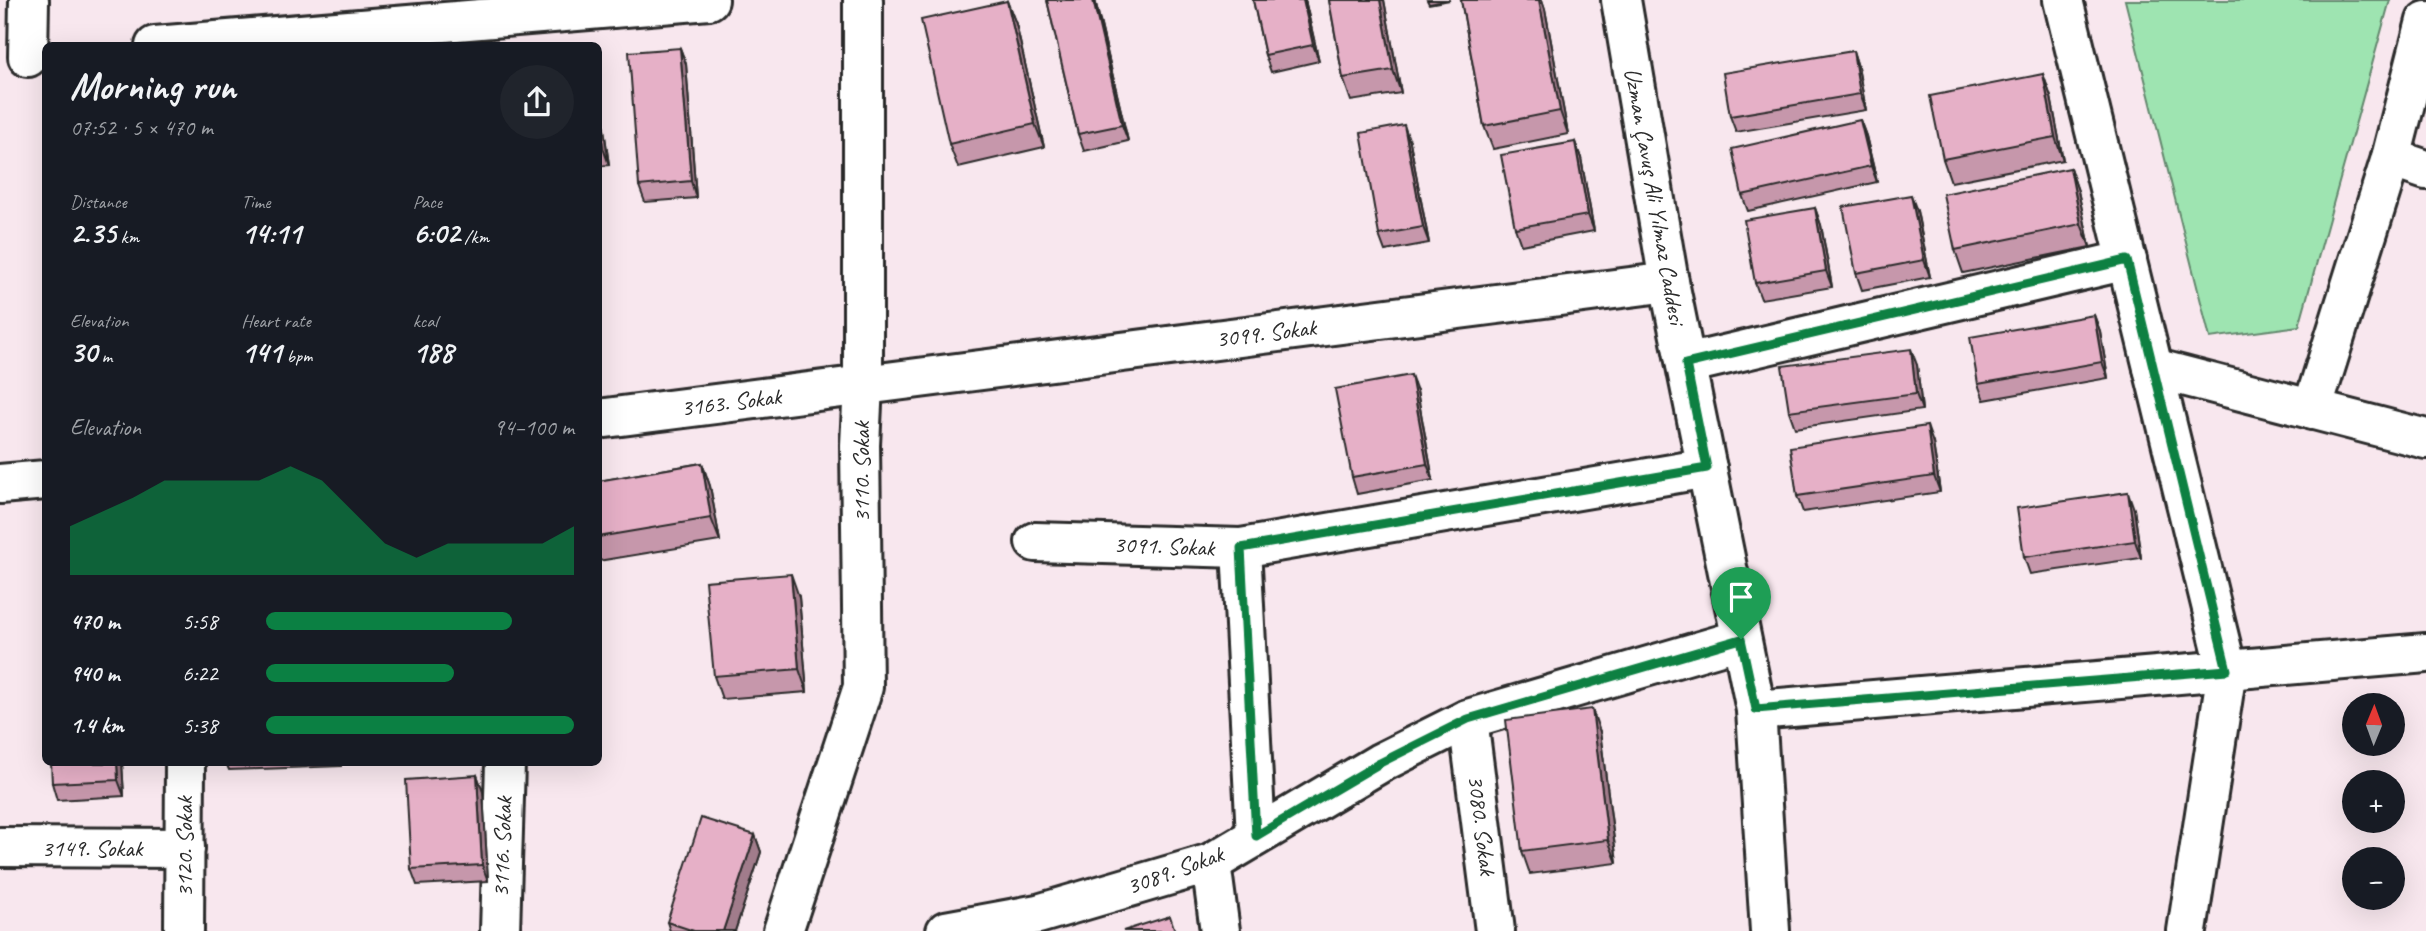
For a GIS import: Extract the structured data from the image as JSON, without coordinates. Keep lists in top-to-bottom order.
{
  "streets": {
    "street": [
      "Uzman Çavuş Ali Yılmaz Caddesi",
      "3099. Sokak",
      "3163. Sokak",
      "3110. Sokak",
      "3091. Sokak",
      "3080. Sokak",
      "3120. Sokak",
      "3116. Sokak",
      "3149. Sokak",
      "3089. Sokak"
    ]
  },
  "crossings": [
    ["Uzman Çavuş Ali Yılmaz Caddesi", "3099. Sokak"],
    ["Uzman Çavuş Ali Yılmaz Caddesi", "3091. Sokak"],
    ["Uzman Çavuş Ali Yılmaz Caddesi", "3089. Sokak"],
    ["3099. Sokak", "3163. Sokak"],
    ["3099. Sokak", "3110. Sokak"],
    ["3163. Sokak", "3110. Sokak"],
    ["3080. Sokak", "3089. Sokak"],
    ["3120. Sokak", "3149. Sokak"]
  ],
  "north": "top",
  "page": {
    "heading": ["Morning run", "07:52 · 5 × 470 m"],
    "stats": [
      ["Distance", "2.35 km"],
      ["Time", "14:11"],
      ["Pace", "6:02 /km"],
      ["Elevation", "30 m"],
      ["Heart rate", "141 bpm"],
      ["kcal", "188"]
    ],
    "chart": ["Elevation", "94–100 m"],
    "list": [
      {
        "name": "470 m",
        "note": "5:58"
      },
      {
        "name": "940 m",
        "note": "6:22"
      },
      {
        "name": "1.4 km",
        "note": "5:38"
      }
    ],
    "map_buttons": ["+", "−"]
  }
}
